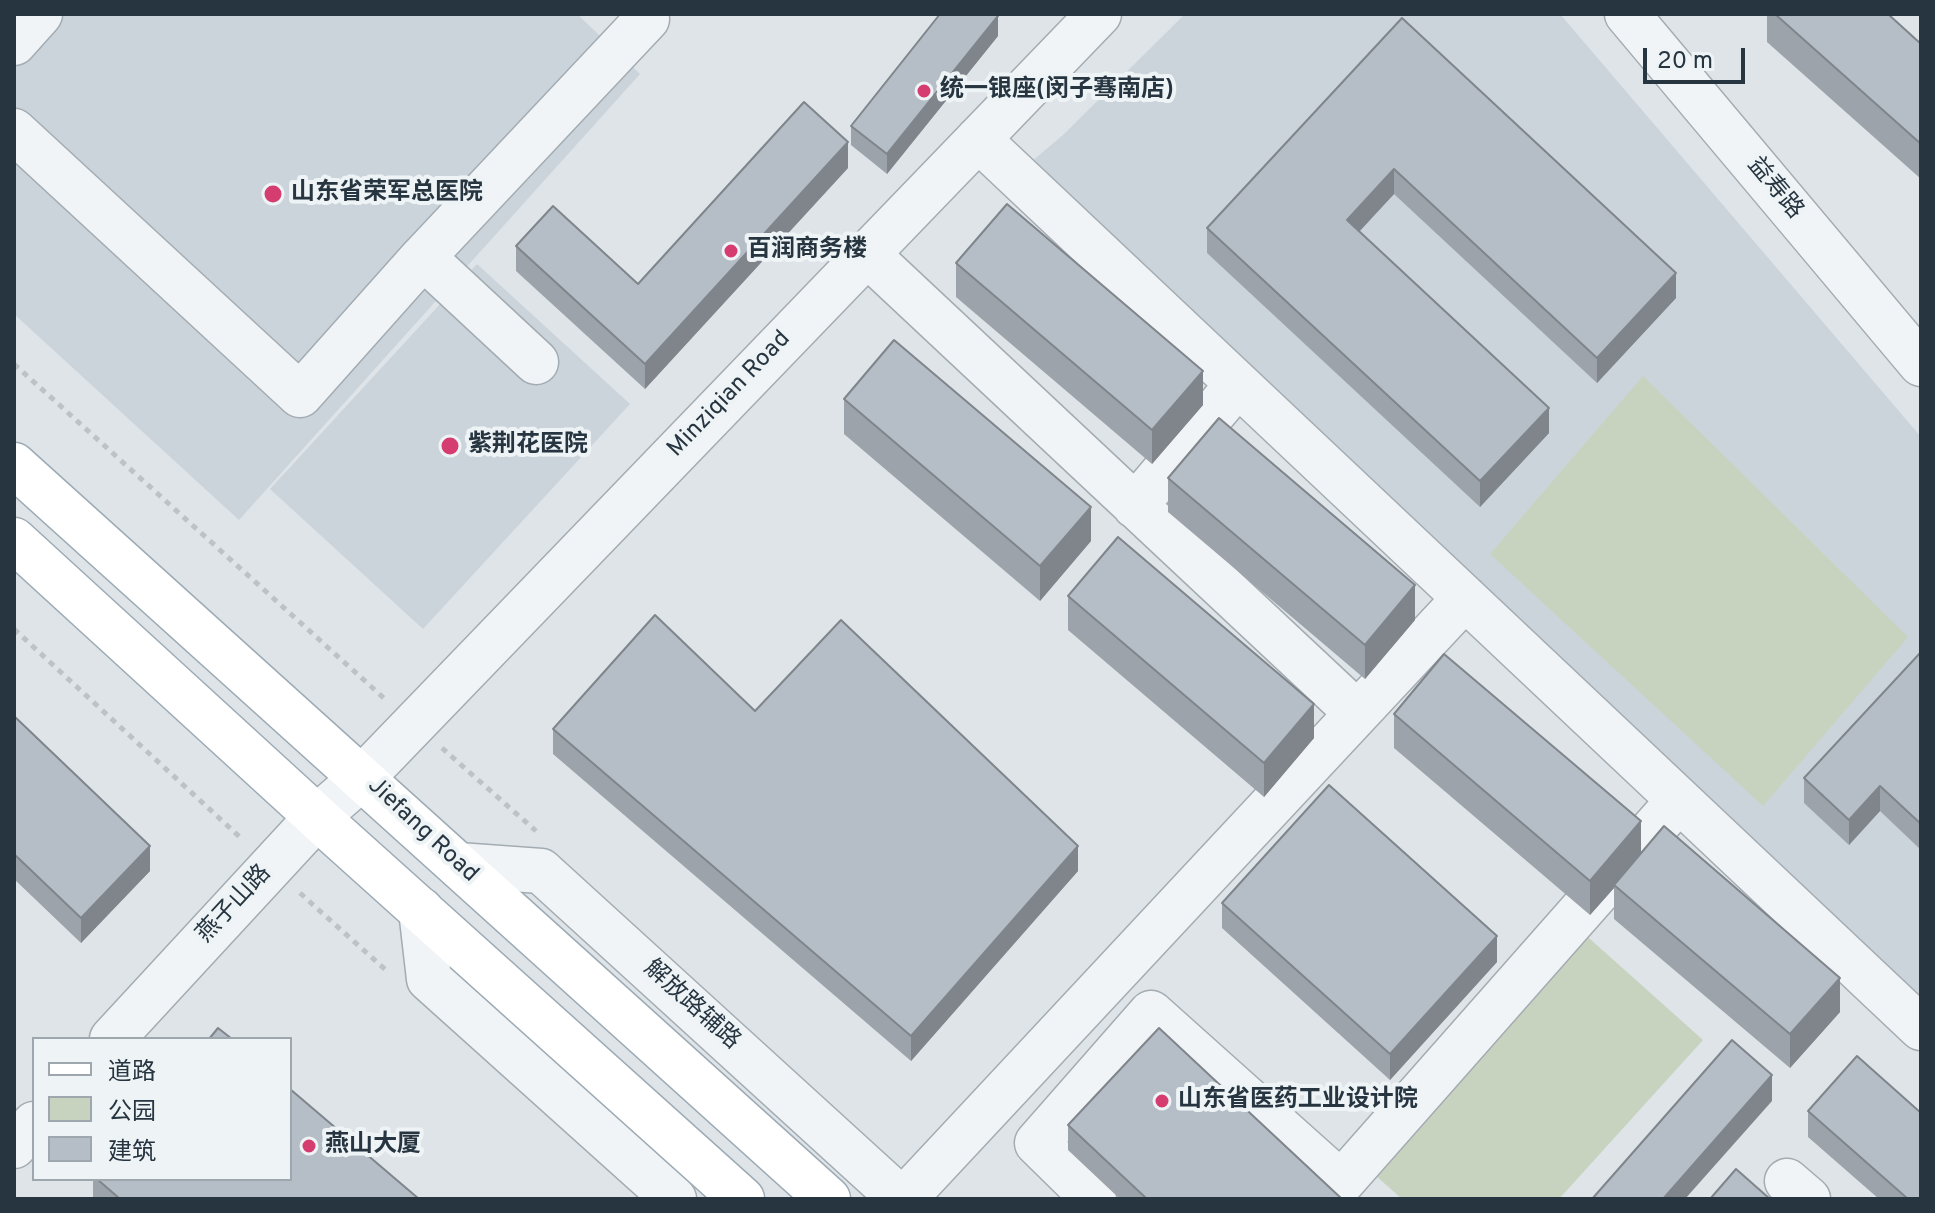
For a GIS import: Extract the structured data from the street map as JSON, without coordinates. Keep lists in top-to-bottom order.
{
  "streets": {
    "main road": ["Jiefang Road"],
    "street": [
      "益寿路",
      "Minziqian Road",
      "燕子山路",
      "解放路辅路"
    ]
  },
  "crossings": [
    ["Minziqian Road", "Jiefang Road"],
    ["Minziqian Road", "燕子山路"],
    ["Jiefang Road", "燕子山路"],
    ["Jiefang Road", "解放路辅路"]
  ],
  "places": [
    "统一银座(闵子骞南店)",
    "山东省荣军总医院",
    "百润商务楼",
    "紫荆花医院",
    "山东省医药工业设计院",
    "燕山大厦"
  ],
  "legend": ["道路", "公园", "建筑"],
  "scale_bar": "20 m"
}
